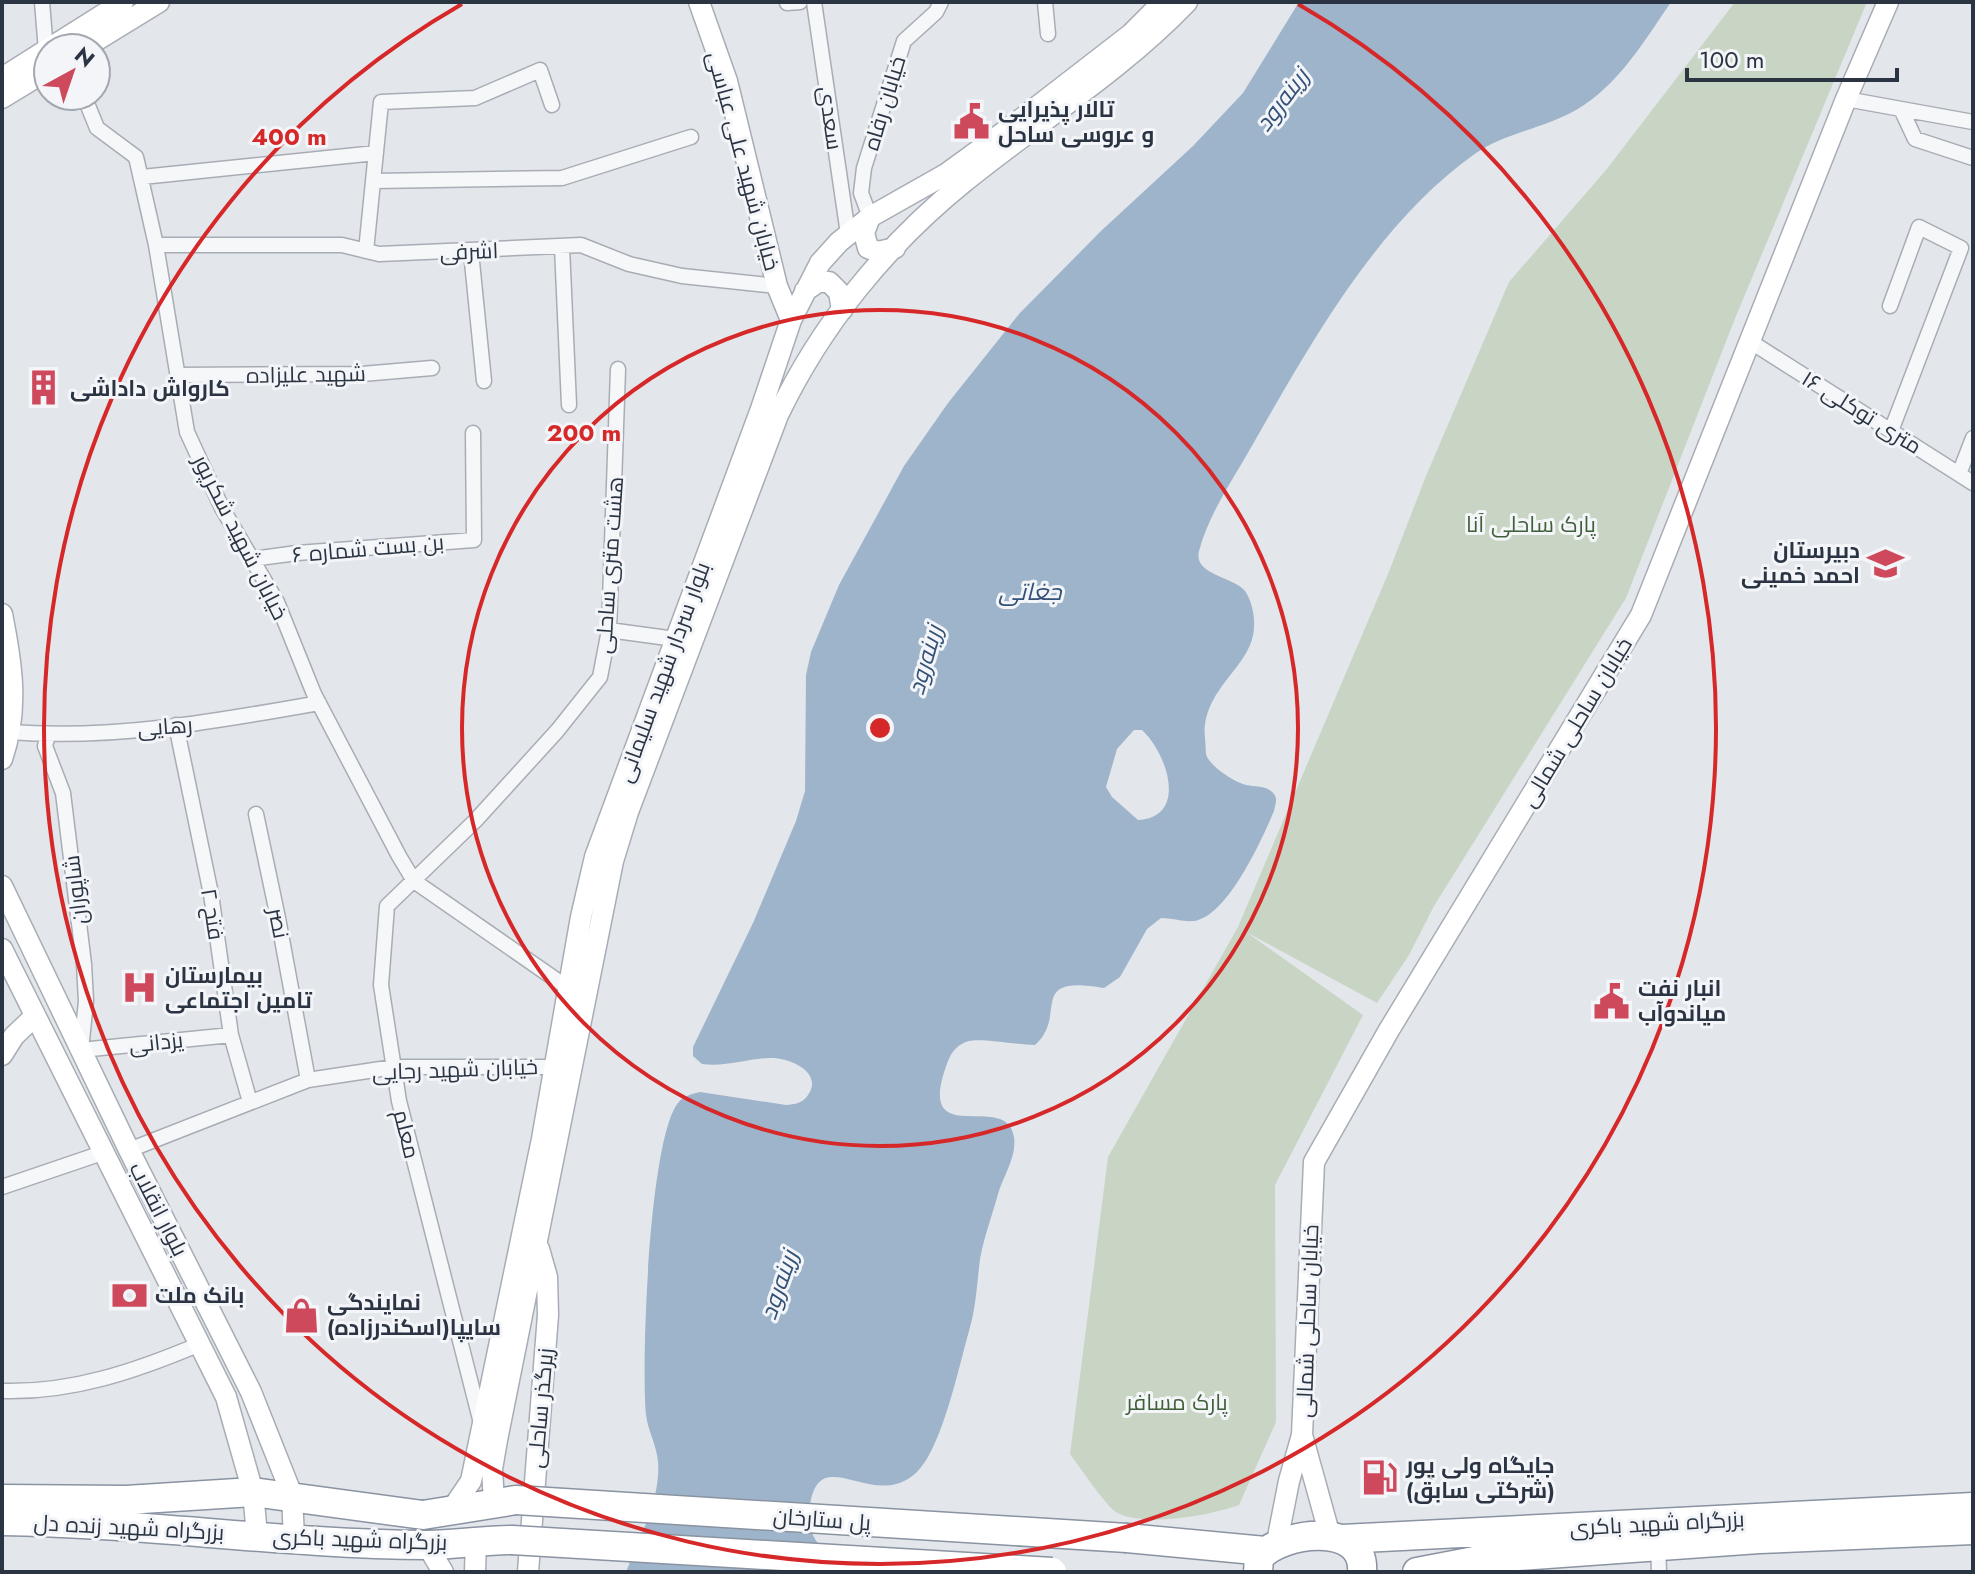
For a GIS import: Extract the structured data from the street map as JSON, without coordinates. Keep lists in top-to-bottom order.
{
  "streets": {
    "highway": ["پل ستارخان", "بزرگراه شهید باکری", "بزرگراه شهید زنده دل"],
    "main road": [
      "خیابان شهید علی عباسی",
      "بلوار سردار شهید سلیمانی",
      "خیابان ساحلی شمالی",
      "بلوار انقلاب",
      "زیرگذر ساحلی"
    ],
    "street": [
      "خیابان رفاه",
      "سعدی",
      "اشرفی",
      "شهید علیزاده",
      "۱۶ متری توکلی",
      "خیابان شهید شکرپور",
      "بن بست شماره ۶",
      "هشت متری ساحلی",
      "رهایی",
      "شاپوران",
      "فتح ۲",
      "نصر",
      "یزدانی",
      "خیابان شهید رجایی",
      "معلم"
    ]
  },
  "crossings": [
    ["خیابان رفاه", "بلوار سردار شهید سلیمانی"],
    ["سعدی", "بلوار سردار شهید سلیمانی"],
    ["خیابان شهید علی عباسی", "اشرفی"],
    ["خیابان شهید علی عباسی", "بلوار سردار شهید سلیمانی"],
    ["اشرفی", "خیابان شهید شکرپور"],
    ["شهید علیزاده", "خیابان شهید شکرپور"],
    ["۱۶ متری توکلی", "خیابان ساحلی شمالی"],
    ["خیابان شهید شکرپور", "بن بست شماره ۶"],
    ["خیابان شهید شکرپور", "هشت متری ساحلی"],
    ["خیابان شهید شکرپور", "رهایی"],
    ["خیابان شهید شکرپور", "معلم"],
    ["هشت متری ساحلی", "معلم"],
    ["بلوار سردار شهید سلیمانی", "خیابان شهید رجایی"],
    ["بلوار سردار شهید سلیمانی", "معلم"],
    ["بلوار سردار شهید سلیمانی", "زیرگذر ساحلی"],
    ["بلوار سردار شهید سلیمانی", "پل ستارخان"],
    ["بلوار سردار شهید سلیمانی", "بزرگراه شهید باکری"],
    ["رهایی", "شاپوران"],
    ["رهایی", "فتح ۲"],
    ["شاپوران", "یزدانی"],
    ["شاپوران", "بلوار انقلاب"],
    ["فتح ۲", "یزدانی"],
    ["فتح ۲", "خیابان شهید رجایی"],
    ["نصر", "خیابان شهید رجایی"],
    ["یزدانی", "بلوار انقلاب"],
    ["خیابان شهید رجایی", "معلم"],
    ["خیابان شهید رجایی", "بلوار انقلاب"],
    ["بلوار انقلاب", "بزرگراه شهید باکری"],
    ["بلوار انقلاب", "بزرگراه شهید زنده دل"],
    ["پل ستارخان", "بزرگراه شهید باکری"],
    ["بزرگراه شهید باکری", "بزرگراه شهید زنده دل"]
  ],
  "water": ["زرینه‌رود", "جغاتی"],
  "parks": ["پارک ساحلی آنا", "پارک مسافر"],
  "places": {
    "public building": ["تالار پذیرایی و عروسی ساحل", "انبار نفت میاندوآب"],
    "building": ["کارواش داداشی"],
    "school or university": ["دبیرستان احمد خمینی"],
    "hospital": ["بیمارستان تامین اجتماعی"],
    "bank": ["بانک ملت"],
    "shop": ["نمایندگی سایپا(اسکندرزاده)"],
    "fuel station": ["جایگاه ولی پور (شرکتی سابق)"]
  },
  "scale_bar": "100 m",
  "north": "top right",
  "rings": ["400 m", "200 m"]
}
